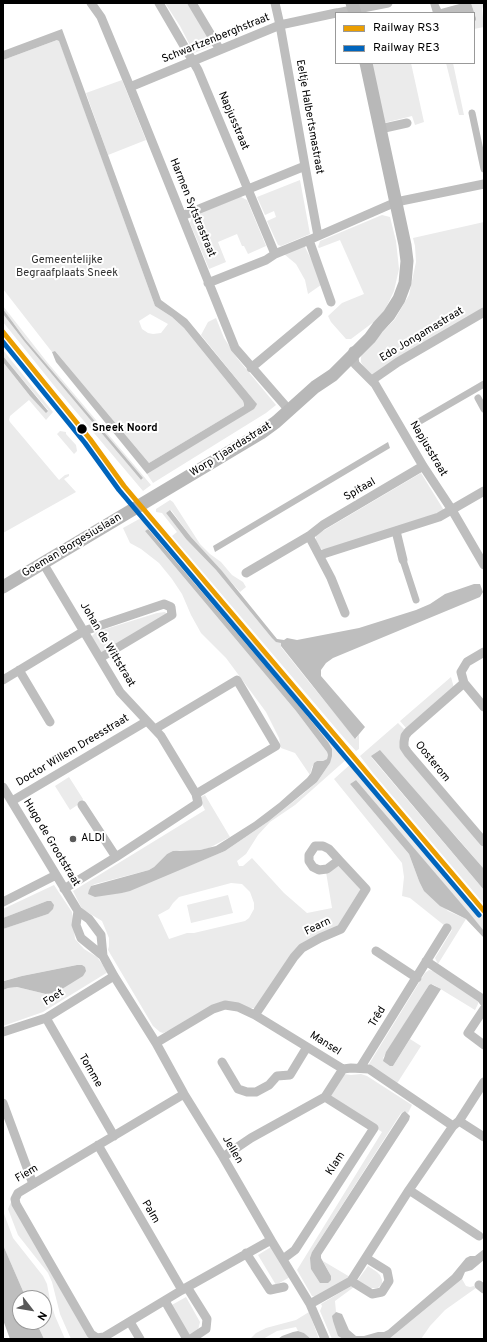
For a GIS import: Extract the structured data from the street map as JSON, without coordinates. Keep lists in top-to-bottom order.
{
  "streets": {
    "main road": ["Worp Tjaardastraat", "Goeman Borgesiuslaan"],
    "street": [
      "Schwartzenberghstraat",
      "Eeltje Halbertsmastraat",
      "Napjusstraat",
      "Harmen Sytstrastraat",
      "Edo Jongamastraat",
      "Spitaal",
      "Johan de Wittstraat",
      "Doctor Willem Dreesstraat",
      "Oosterom",
      "Hugo de Grootstraat",
      "Fearn",
      "Foet",
      "Trêd",
      "Mansel",
      "Tomme",
      "Jellen",
      "Klam",
      "Fiem",
      "Palm"
    ]
  },
  "crossings": [
    ["Schwartzenberghstraat", "Eeltje Halbertsmastraat"],
    ["Schwartzenberghstraat", "Napjusstraat"],
    ["Schwartzenberghstraat", "Harmen Sytstrastraat"],
    ["Napjusstraat", "Edo Jongamastraat"],
    ["Napjusstraat", "Worp Tjaardastraat"],
    ["Napjusstraat", "Spitaal"],
    ["Harmen Sytstrastraat", "Worp Tjaardastraat"],
    ["Worp Tjaardastraat", "Goeman Borgesiuslaan"],
    ["Goeman Borgesiuslaan", "Johan de Wittstraat"],
    ["Johan de Wittstraat", "Doctor Willem Dreesstraat"],
    ["Doctor Willem Dreesstraat", "Hugo de Grootstraat"],
    ["Hugo de Grootstraat", "Foet"],
    ["Hugo de Grootstraat", "Jellen"],
    ["Fearn", "Mansel"],
    ["Foet", "Tomme"],
    ["Foet", "Jellen"],
    ["Trêd", "Mansel"],
    ["Mansel", "Jellen"],
    ["Tomme", "Fiem"],
    ["Jellen", "Klam"],
    ["Jellen", "Fiem"],
    ["Fiem", "Palm"]
  ],
  "parks": ["Gemeentelijke Begraafplaats Sneek"],
  "places": ["Sneek Noord", "ALDI"],
  "lines": ["rail line RS3", "rail line RE3"],
  "legend": ["Railway RS3", "Railway RE3"],
  "north": "bottom right"
}
